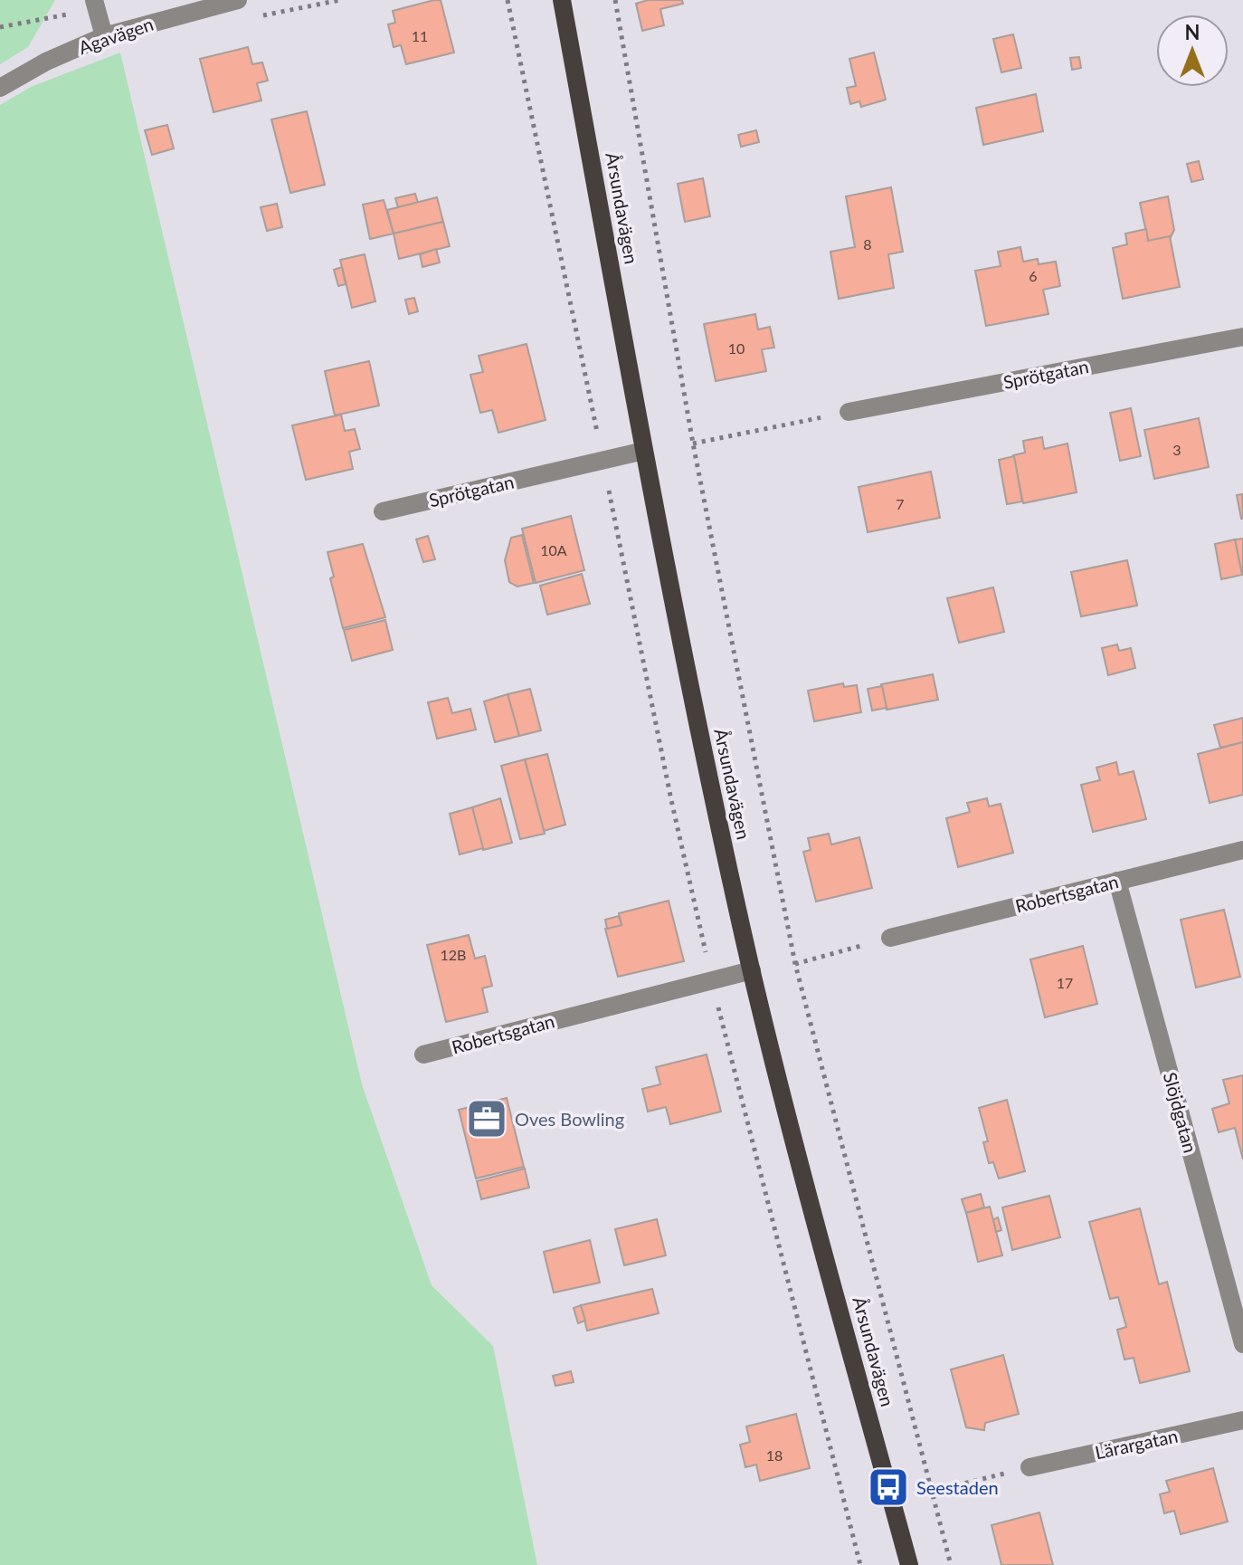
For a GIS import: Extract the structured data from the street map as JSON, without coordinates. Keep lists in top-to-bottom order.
{
  "streets": {
    "main road": ["Årsundavägen"],
    "street": [
      "Agavägen",
      "Sprötgatan",
      "Robertsgatan",
      "Slöjdgatan",
      "Lärargatan"
    ]
  },
  "crossings": [
    ["Årsundavägen", "Sprötgatan"],
    ["Årsundavägen", "Robertsgatan"],
    ["Robertsgatan", "Slöjdgatan"]
  ],
  "places": {
    "office": ["Oves Bowling"],
    "bus stop": ["Seestaden"]
  },
  "house_numbers": [
    "11",
    "8",
    "6",
    "10",
    "3",
    "7",
    "10A",
    "12B",
    "17",
    "18"
  ],
  "north": "top"
}
